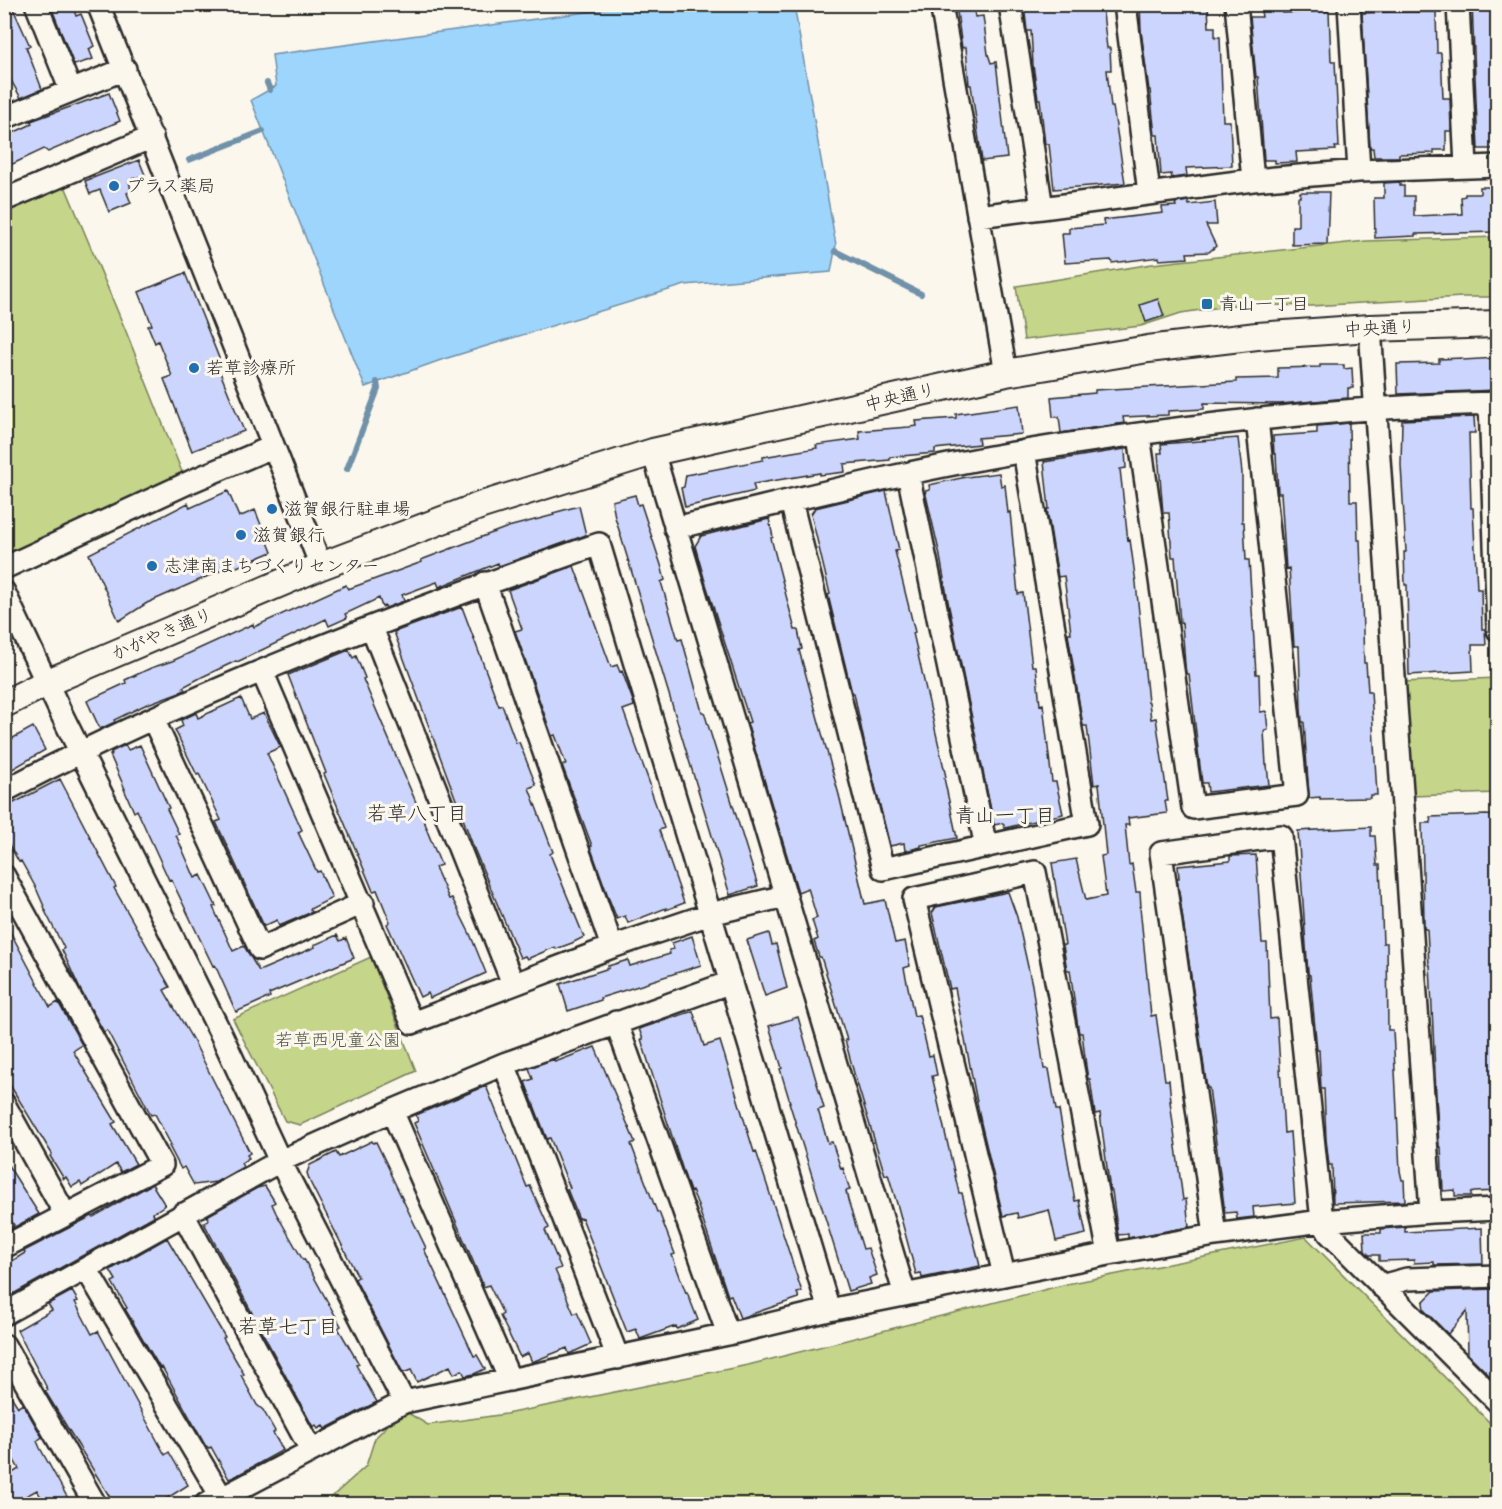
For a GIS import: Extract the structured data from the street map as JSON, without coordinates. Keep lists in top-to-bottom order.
{
  "streets": {
    "street": ["中央通り", "かがやき通り"]
  },
  "crossings": [
    ["中央通り", "かがやき通り"]
  ],
  "districts": ["若草八丁目", "青山一丁目", "若草七丁目"],
  "parks": ["若草西児童公園"],
  "places": {
    "other": [
      "プラス薬局",
      "若草診療所",
      "滋賀銀行駐車場",
      "滋賀銀行",
      "志津南まちづくりセンター"
    ],
    "transit": ["青山一丁目"]
  }
}
